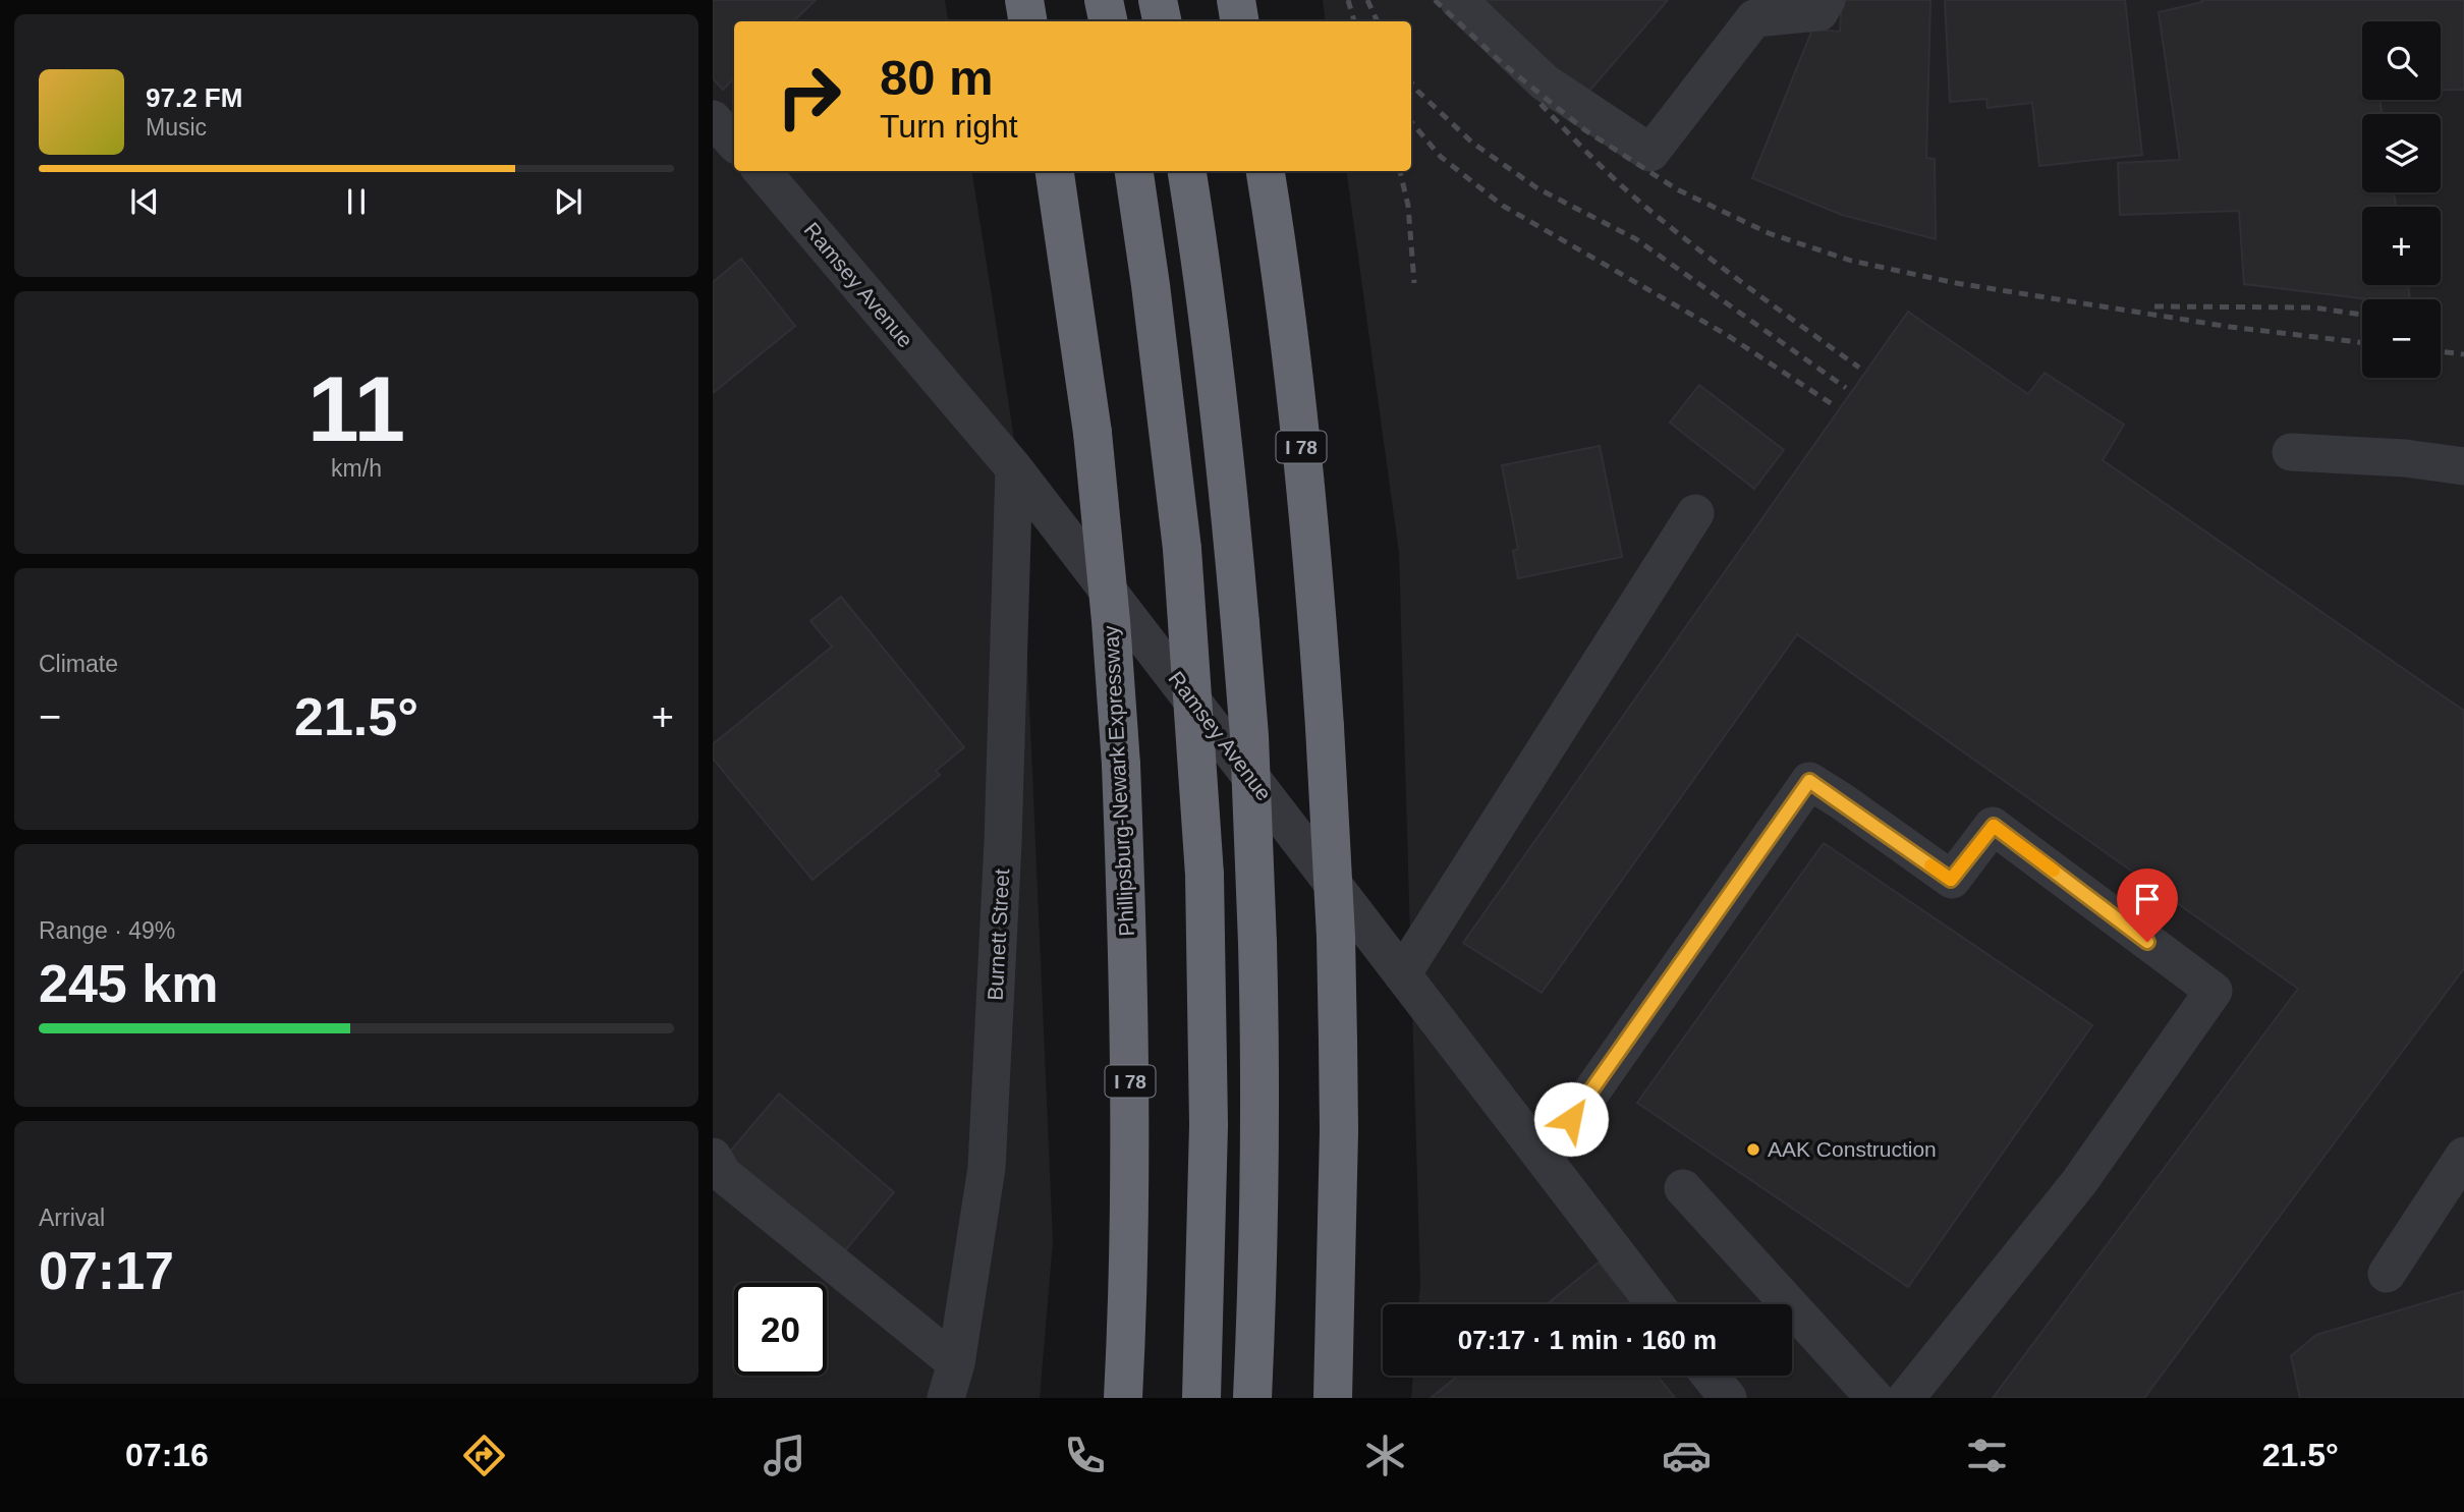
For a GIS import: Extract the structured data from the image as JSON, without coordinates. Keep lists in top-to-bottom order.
{
  "streets": {
    "highway": ["I 78", "Phillipsburg-Newark Expressway"],
    "street": ["Ramsey Avenue", "Burnett Street"]
  },
  "crossings": [
    ["Ramsey Avenue", "Burnett Street"]
  ],
  "places": ["AAK Construction"],
  "page": {
    "map_buttons": ["+", "−"],
    "turn": ["80 m", "Turn right"],
    "song": ["97.2 FM", "Music"],
    "tile": [
      ["11", "km/h"],
      "Climate",
      ["Range · 49%", "245 km"],
      ["Arrival", "07:17"]
    ],
    "heat": ["−", "21.5°", "+"],
    "limit": "20",
    "trip": "07:17 · 1 min · 160 m",
    "tabs": ["07:16", "21.5°"]
  }
}
